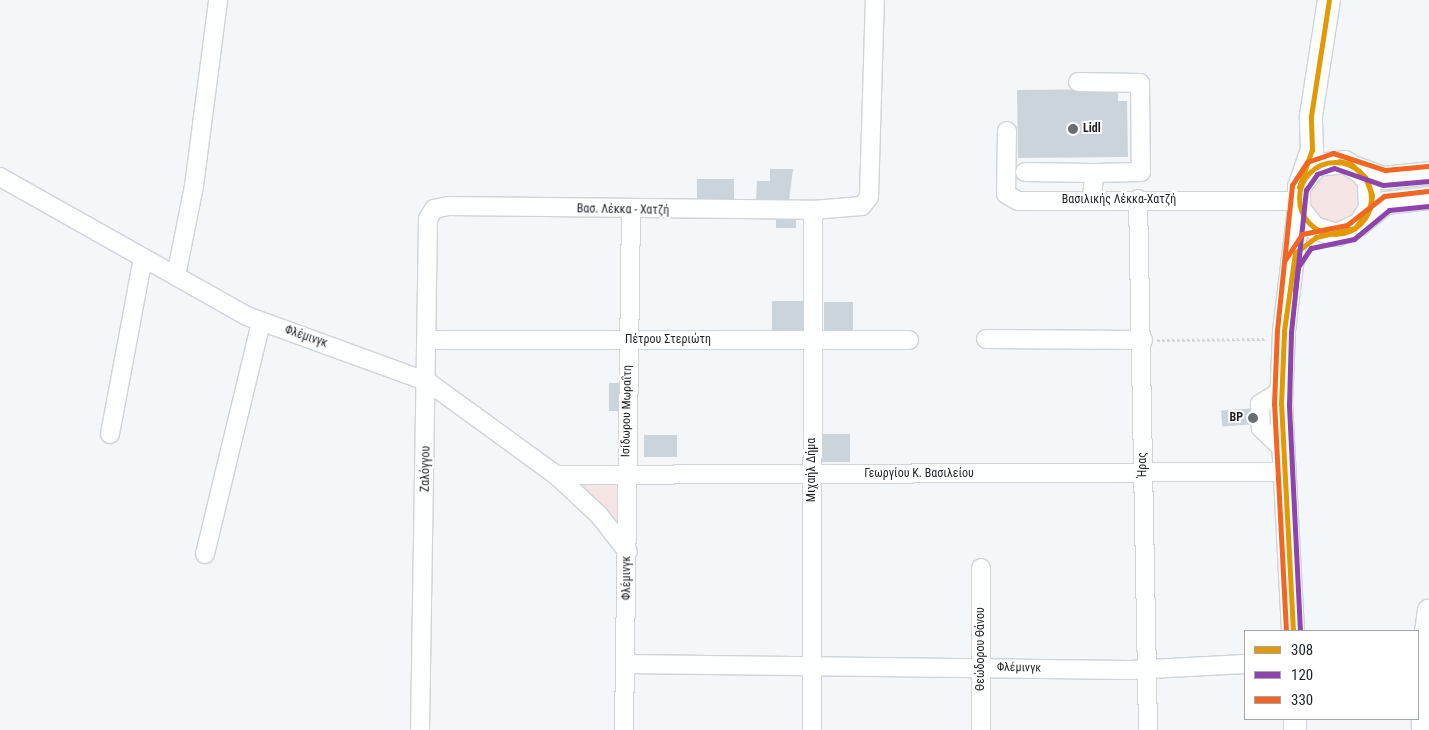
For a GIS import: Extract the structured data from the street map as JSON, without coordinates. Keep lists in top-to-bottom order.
{
  "streets": {
    "street": [
      "Βασιλικής Λέκκα-Χατζή",
      "Βασ. Λέκκα - Χατζή",
      "Φλέμινγκ",
      "Πέτρου Στεριώτη",
      "Ισίδωρου Μωραΐτη",
      "Ήρας",
      "Ζαλόγγου",
      "Μιχαήλ Δήμα",
      "Γεωργίου Κ. Βασιλείου",
      "Θεώδορου Θάνου"
    ]
  },
  "crossings": [
    ["Βασιλικής Λέκκα-Χατζή", "Ήρας"],
    ["Βασ. Λέκκα - Χατζή", "Ισίδωρου Μωραΐτη"],
    ["Βασ. Λέκκα - Χατζή", "Ζαλόγγου"],
    ["Βασ. Λέκκα - Χατζή", "Μιχαήλ Δήμα"],
    ["Φλέμινγκ", "Ισίδωρου Μωραΐτη"],
    ["Φλέμινγκ", "Ήρας"],
    ["Φλέμινγκ", "Ζαλόγγου"],
    ["Φλέμινγκ", "Μιχαήλ Δήμα"],
    ["Φλέμινγκ", "Γεωργίου Κ. Βασιλείου"],
    ["Φλέμινγκ", "Θεώδορου Θάνου"],
    ["Πέτρου Στεριώτη", "Ισίδωρου Μωραΐτη"],
    ["Πέτρου Στεριώτη", "Ζαλόγγου"],
    ["Πέτρου Στεριώτη", "Μιχαήλ Δήμα"],
    ["Ισίδωρου Μωραΐτη", "Γεωργίου Κ. Βασιλείου"],
    ["Ήρας", "Γεωργίου Κ. Βασιλείου"],
    ["Μιχαήλ Δήμα", "Γεωργίου Κ. Βασιλείου"]
  ],
  "places": ["Lidl", "BP"],
  "lines": ["transit line 308", "transit line 330", "transit line 120"],
  "legend": ["308", "120", "330"]
}
